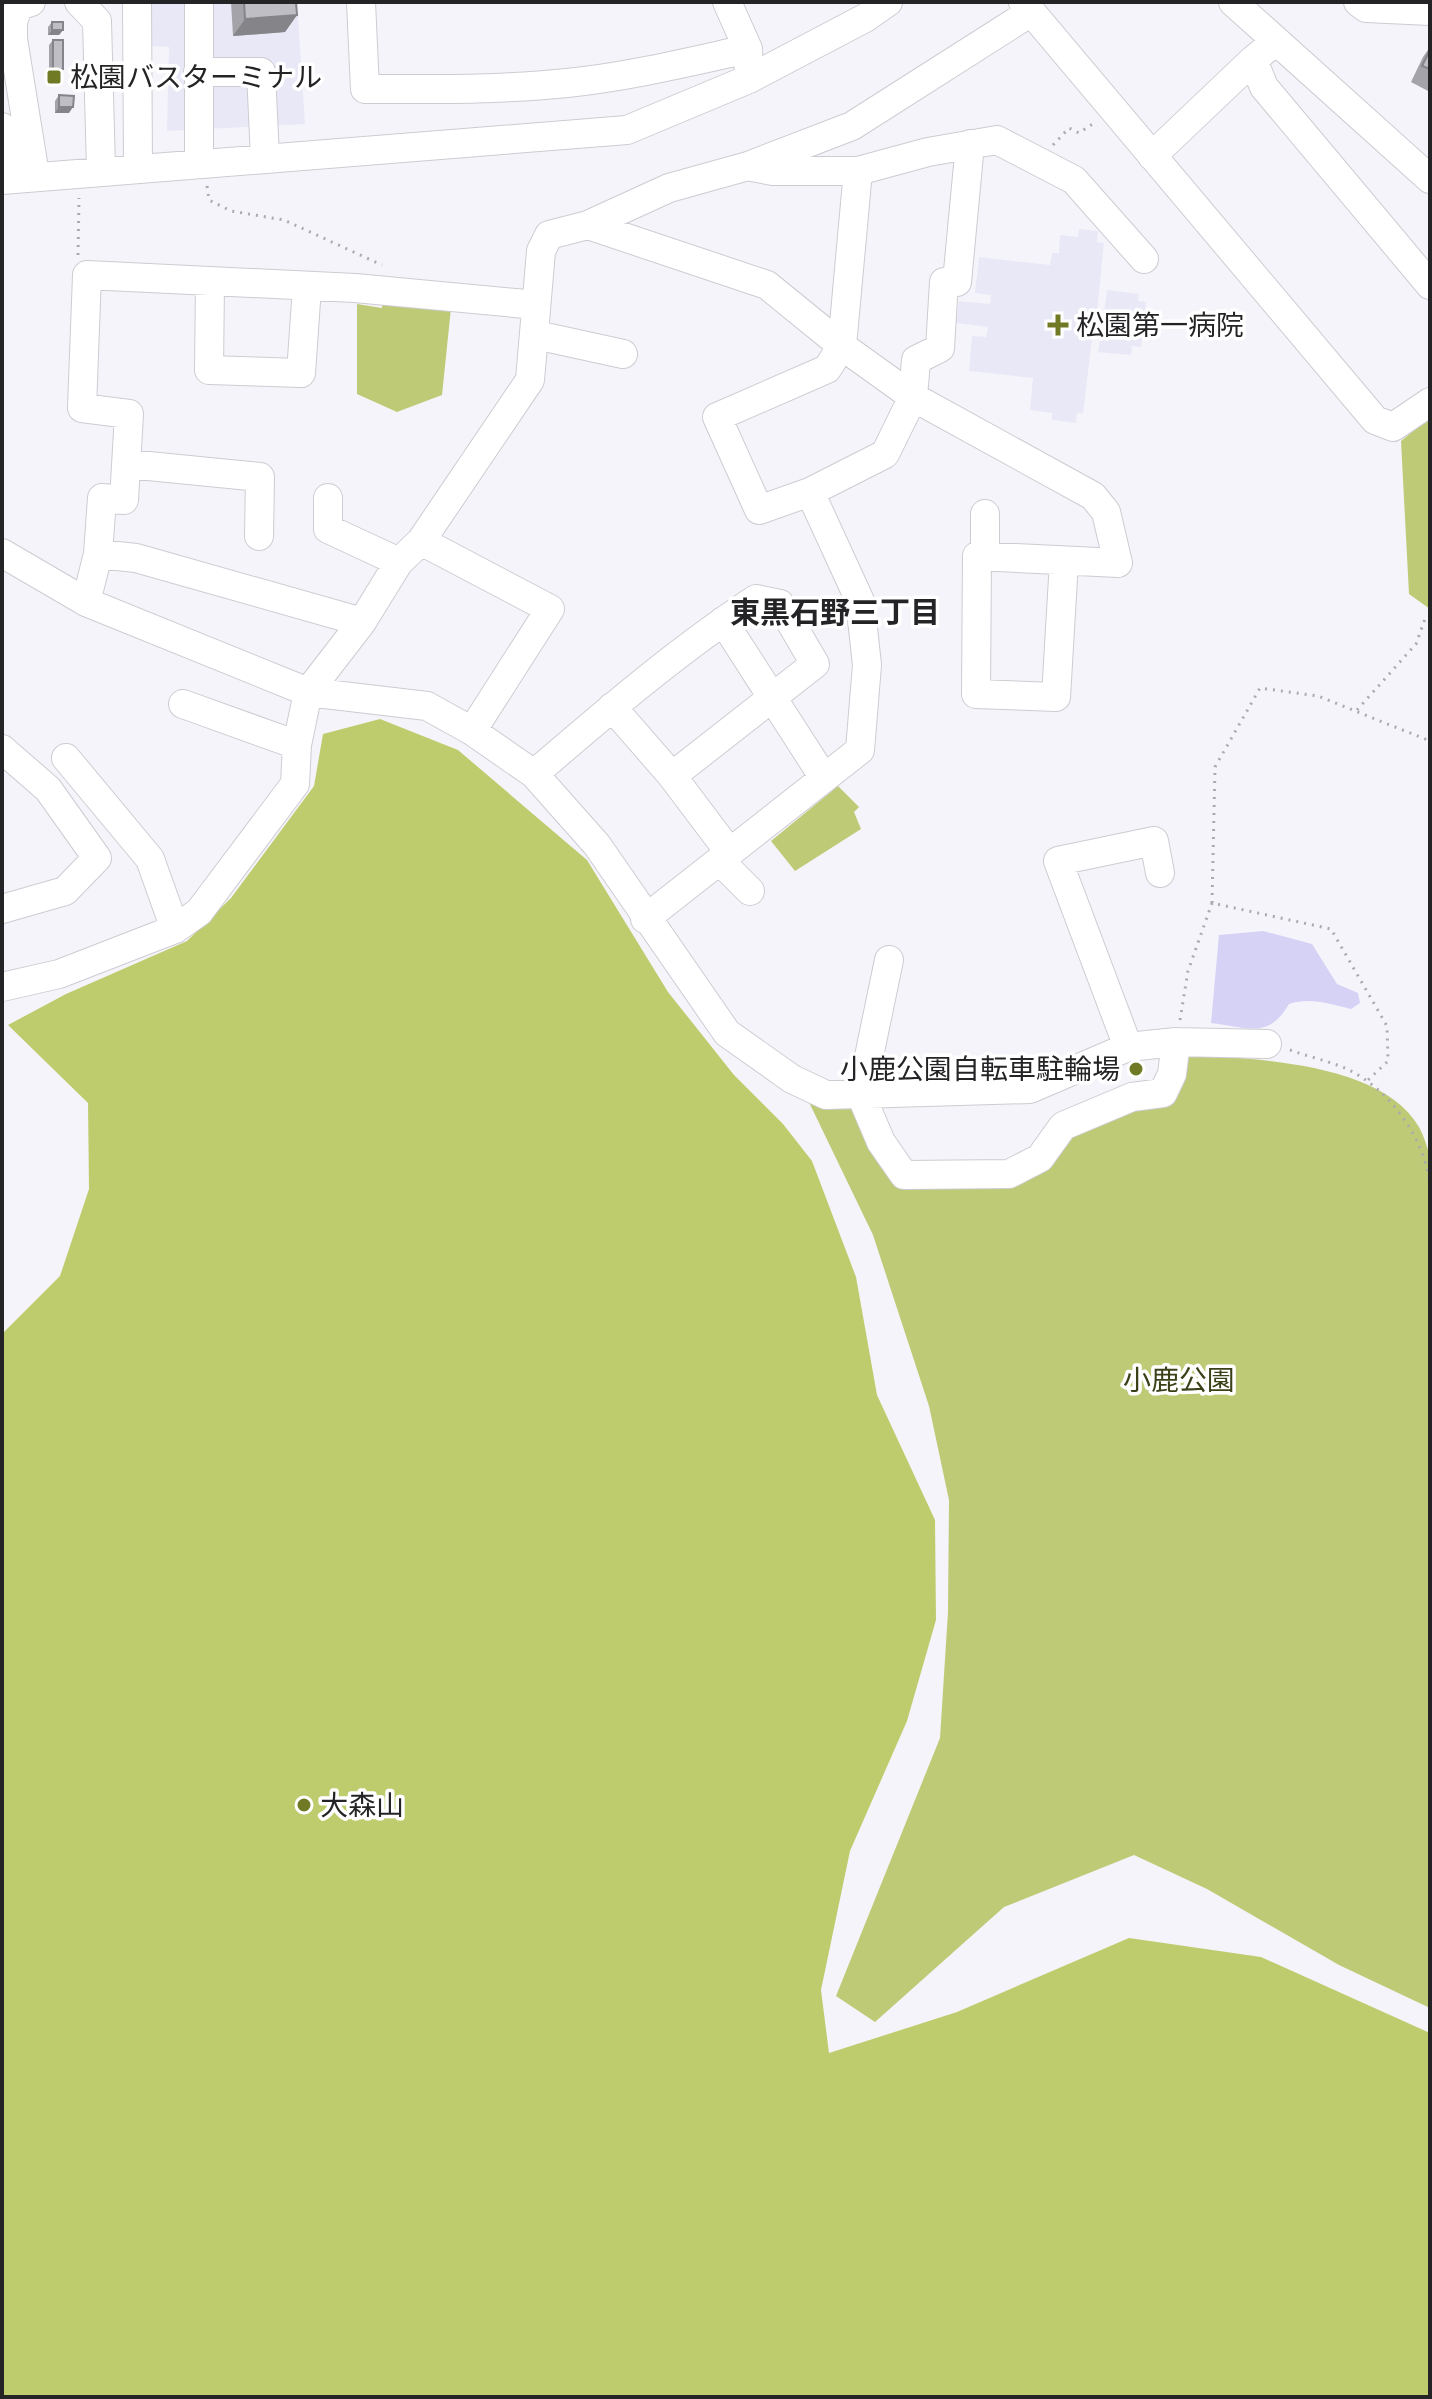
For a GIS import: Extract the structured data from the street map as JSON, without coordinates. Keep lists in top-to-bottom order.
{
  "districts": ["東黒石野三丁目"],
  "parks": ["小鹿公園"],
  "places": {
    "transit": ["松園バスターミナル"],
    "health": ["松園第一病院"],
    "other": ["小鹿公園自転車駐輪場", "大森山"]
  }
}
